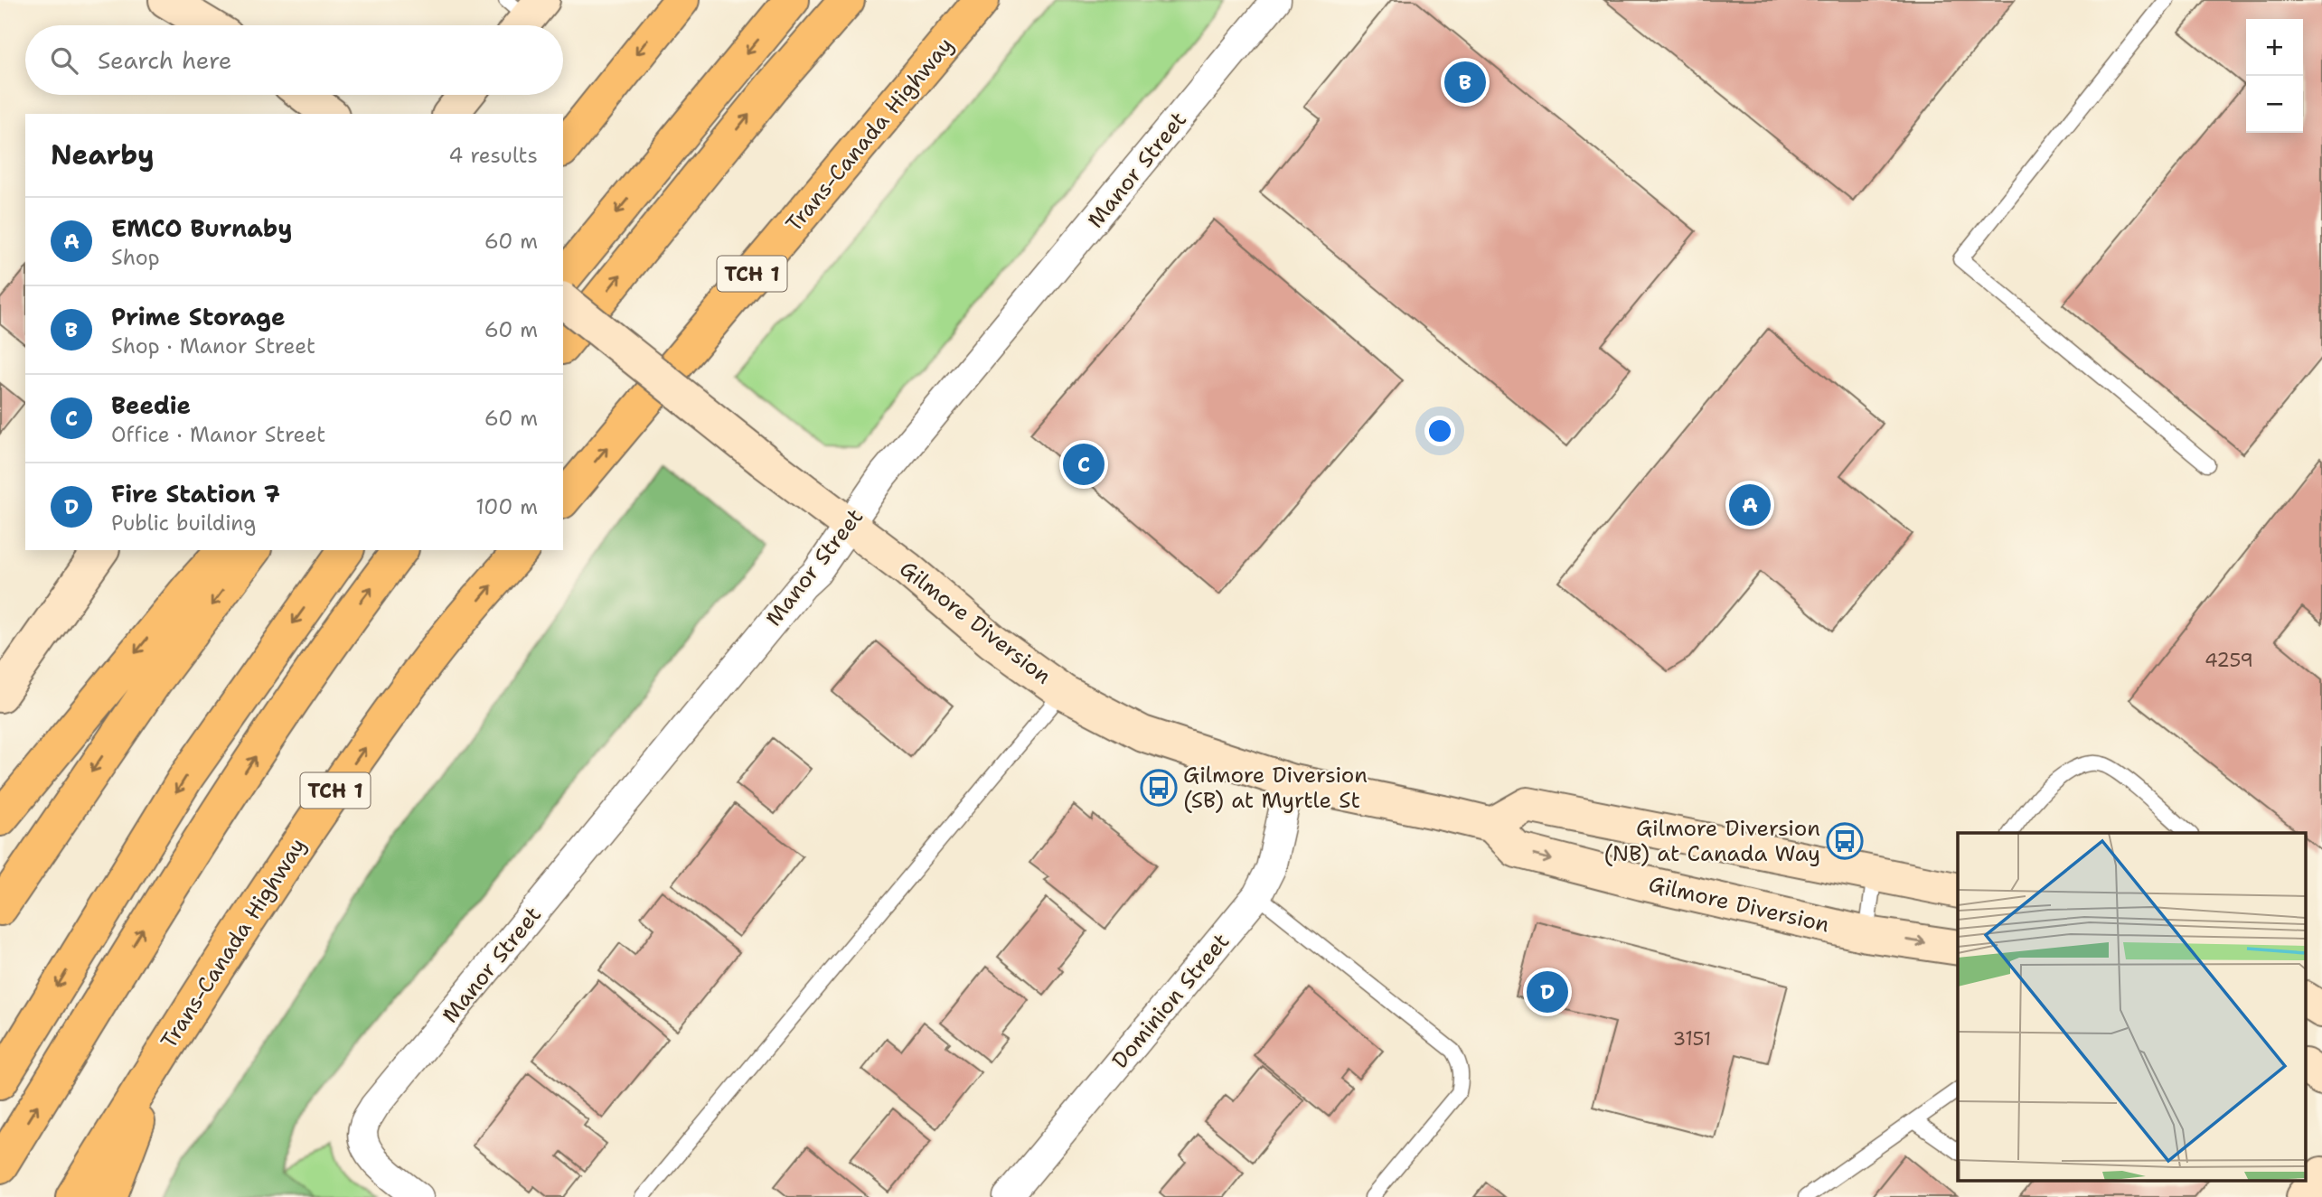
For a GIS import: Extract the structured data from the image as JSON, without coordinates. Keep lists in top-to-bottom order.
{
  "streets": {
    "highway": ["Trans-Canada Highway", "TCH 1"],
    "main road": ["Gilmore Diversion"],
    "street": ["Manor Street", "Dominion Street"]
  },
  "crossings": [
    ["Manor Street", "Gilmore Diversion"],
    ["Gilmore Diversion", "Dominion Street"]
  ],
  "places": {
    "bus stop": ["Gilmore Diversion (SB) at Myrtle St", "Gilmore Diversion (NB) at Canada Way"]
  },
  "house_numbers": ["4259", "3151"],
  "page": {
    "map_buttons": ["+", "−"],
    "search": "Search here",
    "pins": [
      "B",
      "C",
      "A",
      "D"
    ],
    "heading": ["Nearby", "4 results"],
    "list": [
      {
        "mark": "A",
        "name": "EMCO Burnaby",
        "note": "Shop",
        "value": "60 m"
      },
      {
        "mark": "B",
        "name": "Prime Storage",
        "note": "Shop · Manor Street",
        "value": "60 m"
      },
      {
        "mark": "C",
        "name": "Beedie",
        "note": "Office · Manor Street",
        "value": "60 m"
      },
      {
        "mark": "D",
        "name": "Fire Station 7",
        "note": "Public building",
        "value": "100 m"
      }
    ]
  }
}
